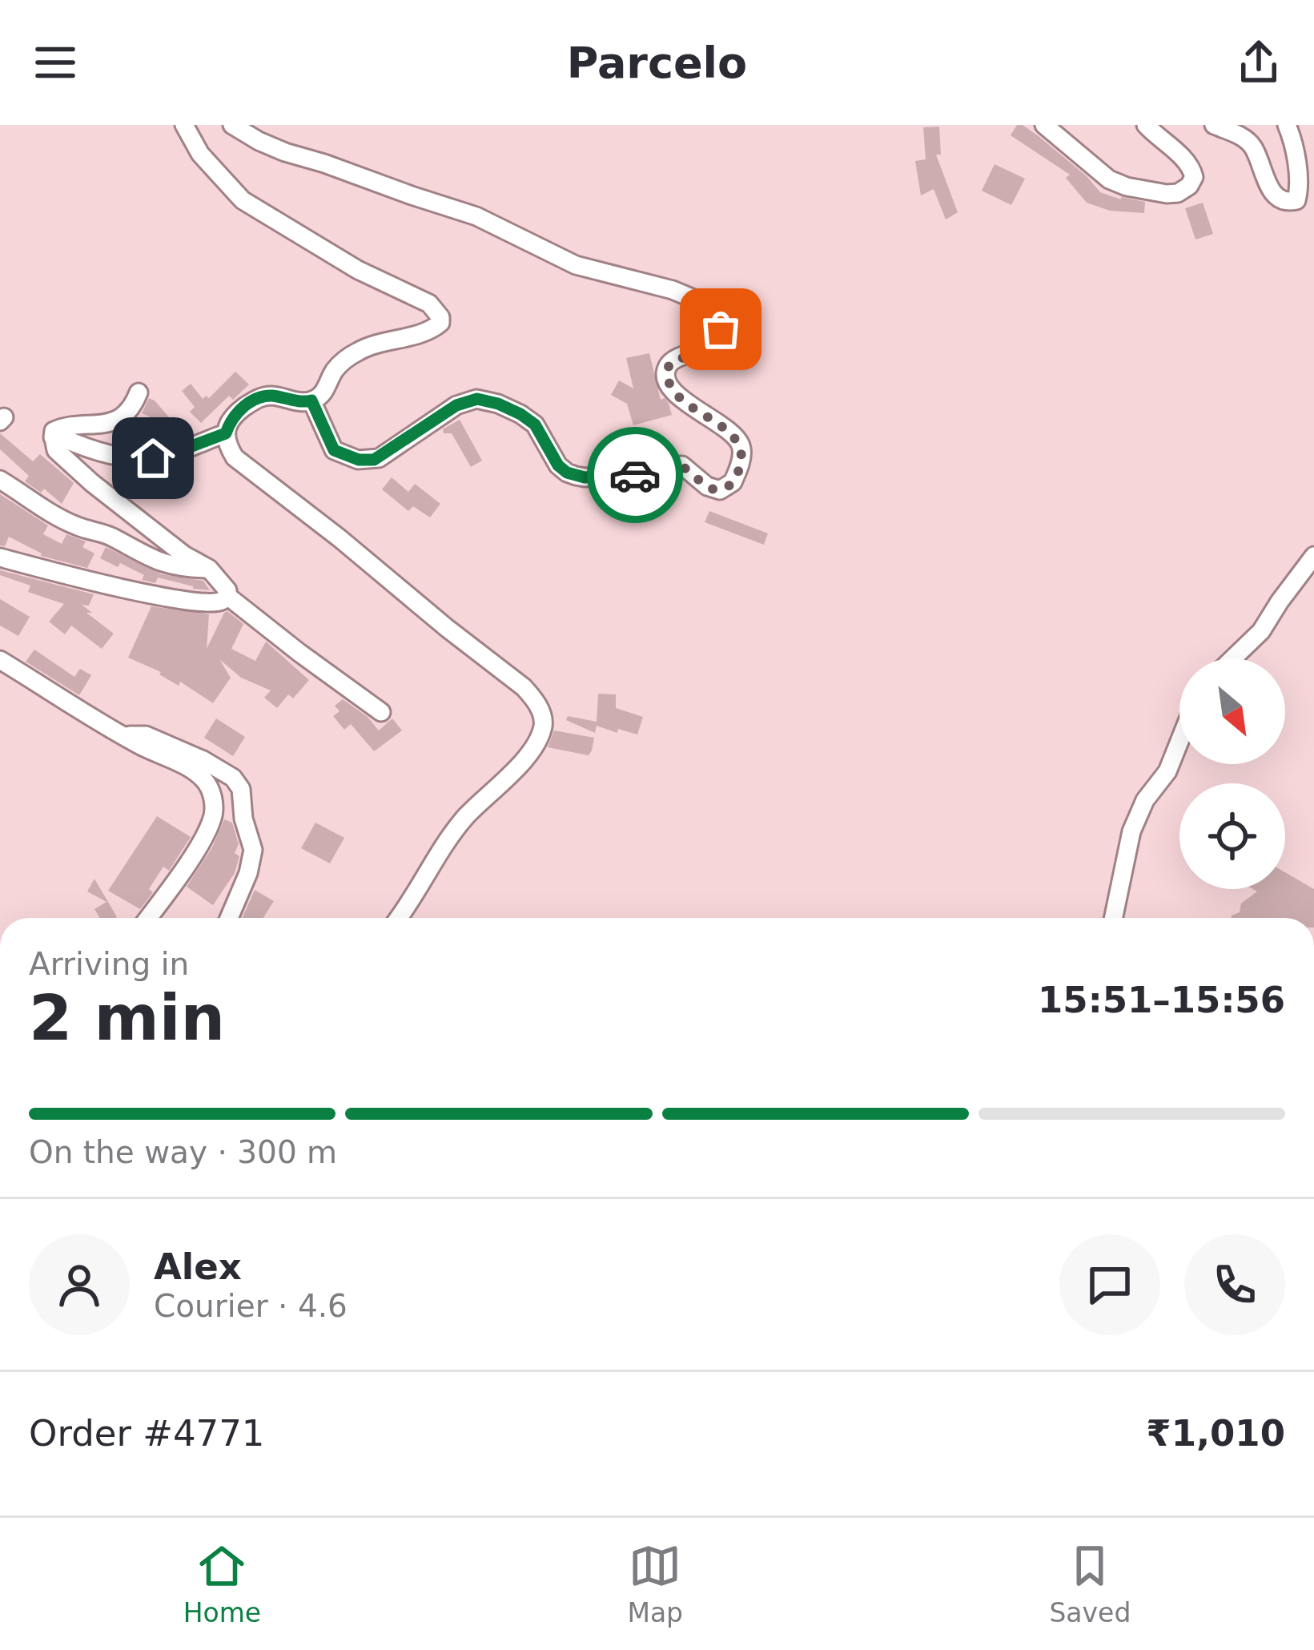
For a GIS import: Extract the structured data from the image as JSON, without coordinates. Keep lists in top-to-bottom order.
{
  "north": "bottom right",
  "page": {
    "header": "Parcelo",
    "heading": ["2 min", "Arriving in", "15:51–15:56"],
    "panel": [
      "Alex",
      "Courier · 4.6",
      "Order #4771",
      "₹1,010"
    ],
    "bar": "On the way · 300 m",
    "tabs": ["Home", "Map", "Saved"]
  }
}
